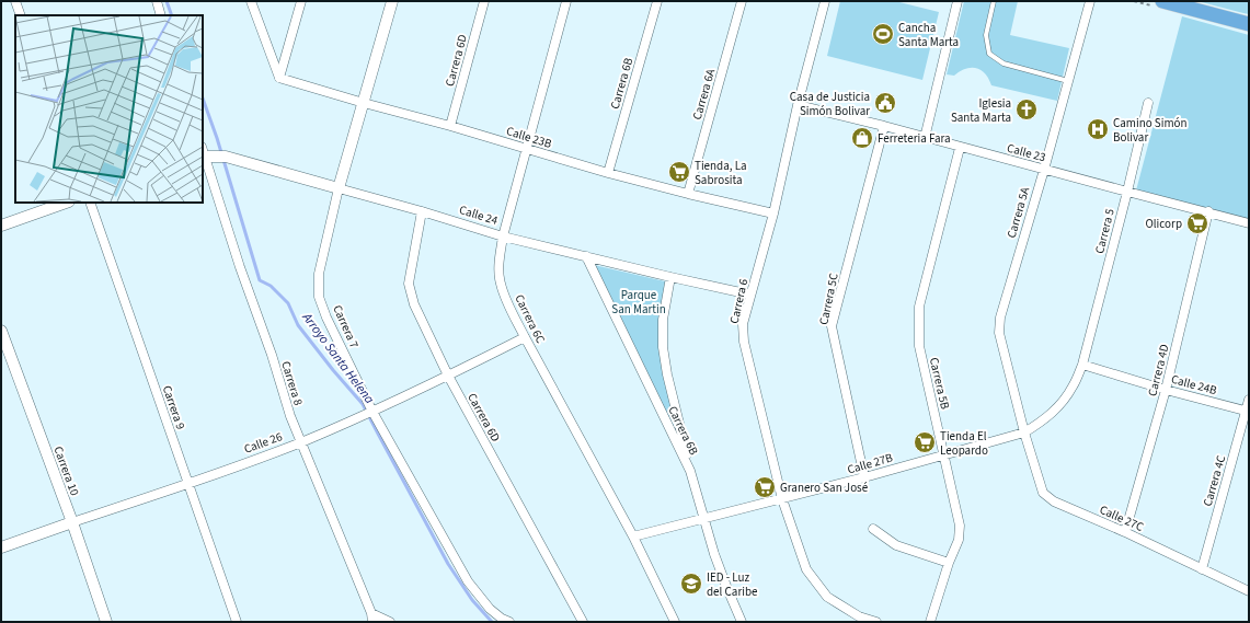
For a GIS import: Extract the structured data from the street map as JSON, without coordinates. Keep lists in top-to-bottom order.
{
  "streets": {
    "street": [
      "Carrera 6D",
      "Carrera 6B",
      "Carrera 6A",
      "Calle 23B",
      "Calle 23",
      "Carrera 5A",
      "Calle 24",
      "Carrera 5",
      "Carrera 5C",
      "Carrera 6",
      "Carrera 6C",
      "Carrera 7",
      "Carrera 4D",
      "Carrera 8",
      "Carrera 5B",
      "Calle 24B",
      "Carrera 9",
      "Calle 26",
      "Calle 27B",
      "Carrera 10",
      "Carrera 4C",
      "Calle 27C"
    ]
  },
  "crossings": [
    ["Carrera 6D", "Calle 23B"],
    ["Carrera 6D", "Calle 24"],
    ["Carrera 6D", "Calle 26"],
    ["Carrera 6B", "Calle 23B"],
    ["Carrera 6B", "Calle 24"],
    ["Carrera 6B", "Calle 27B"],
    ["Carrera 6A", "Calle 23B"],
    ["Calle 23B", "Carrera 6"],
    ["Calle 23B", "Carrera 6C"],
    ["Calle 23B", "Carrera 7"],
    ["Calle 23", "Carrera 5A"],
    ["Calle 23", "Carrera 5"],
    ["Calle 23", "Carrera 5C"],
    ["Calle 23", "Carrera 6"],
    ["Calle 23", "Carrera 4D"],
    ["Calle 23", "Carrera 5B"],
    ["Carrera 5A", "Calle 27B"],
    ["Carrera 5A", "Calle 27C"],
    ["Calle 24", "Carrera 6"],
    ["Calle 24", "Carrera 6C"],
    ["Calle 24", "Carrera 7"],
    ["Calle 24", "Carrera 8"],
    ["Carrera 5", "Calle 24B"],
    ["Carrera 5", "Calle 27B"],
    ["Carrera 5C", "Calle 27B"],
    ["Carrera 6", "Calle 27B"],
    ["Carrera 6C", "Calle 26"],
    ["Carrera 6C", "Calle 27B"],
    ["Carrera 7", "Calle 26"],
    ["Carrera 4D", "Calle 24B"],
    ["Carrera 4D", "Calle 27C"],
    ["Carrera 8", "Calle 26"],
    ["Carrera 5B", "Calle 27B"],
    ["Calle 24B", "Calle 27B"],
    ["Calle 24B", "Carrera 4C"],
    ["Carrera 9", "Calle 26"],
    ["Calle 26", "Carrera 10"],
    ["Calle 27B", "Calle 27C"],
    ["Carrera 4C", "Calle 27C"]
  ],
  "water": ["Arroyo Santa Helena"],
  "parks": ["Parque San Martin"],
  "places": {
    "sports": ["Cancha Santa Marta"],
    "public building": ["Casa de Justicia Simón Bolivar"],
    "church": ["Iglesia Santa Marta"],
    "hospital": ["Camino Simón Bolivar"],
    "shop": ["Ferreteria Fara"],
    "supermarket": [
      "Tienda, La Sabrosita",
      "Olicorp",
      "Tienda El Leopardo",
      "Granero San José"
    ],
    "school or university": ["IED - Luz del Caribe"]
  }
}
